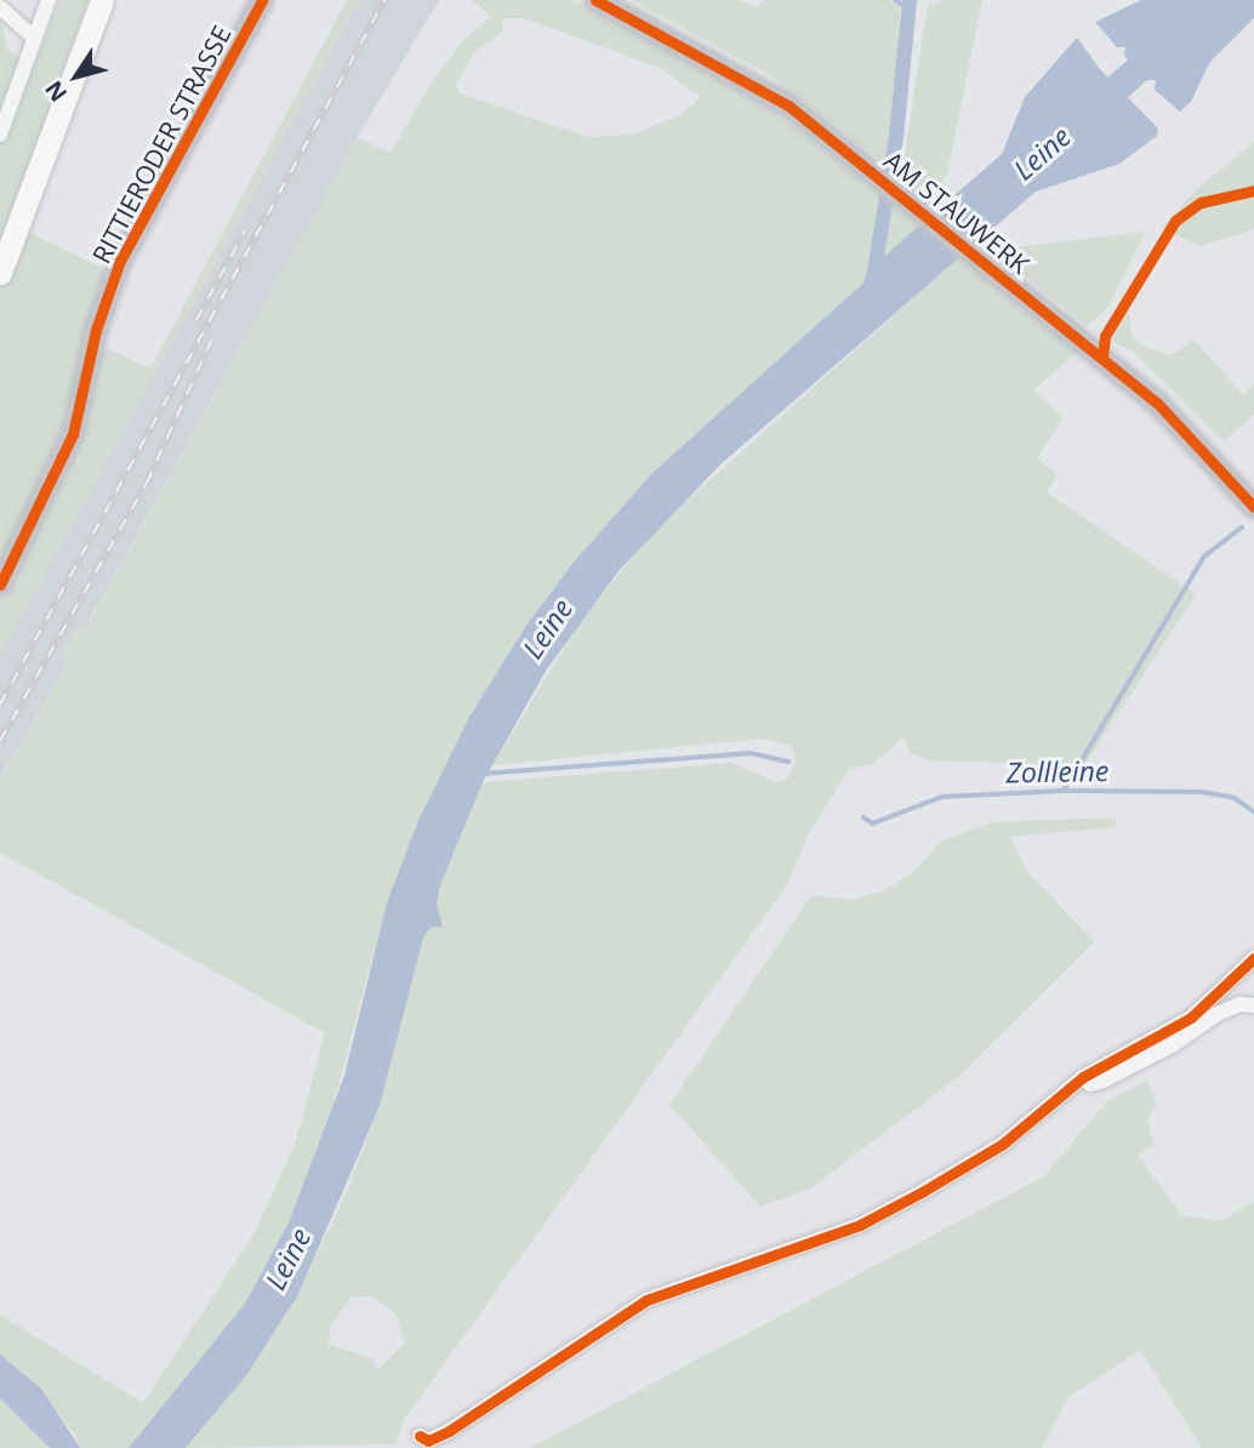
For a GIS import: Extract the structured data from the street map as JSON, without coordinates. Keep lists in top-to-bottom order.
{
  "streets": {
    "street": ["RITTIERODER STRASSE", "AM STAUWERK"]
  },
  "water": ["Leine", "Zollleine"],
  "north": "bottom left"
}
